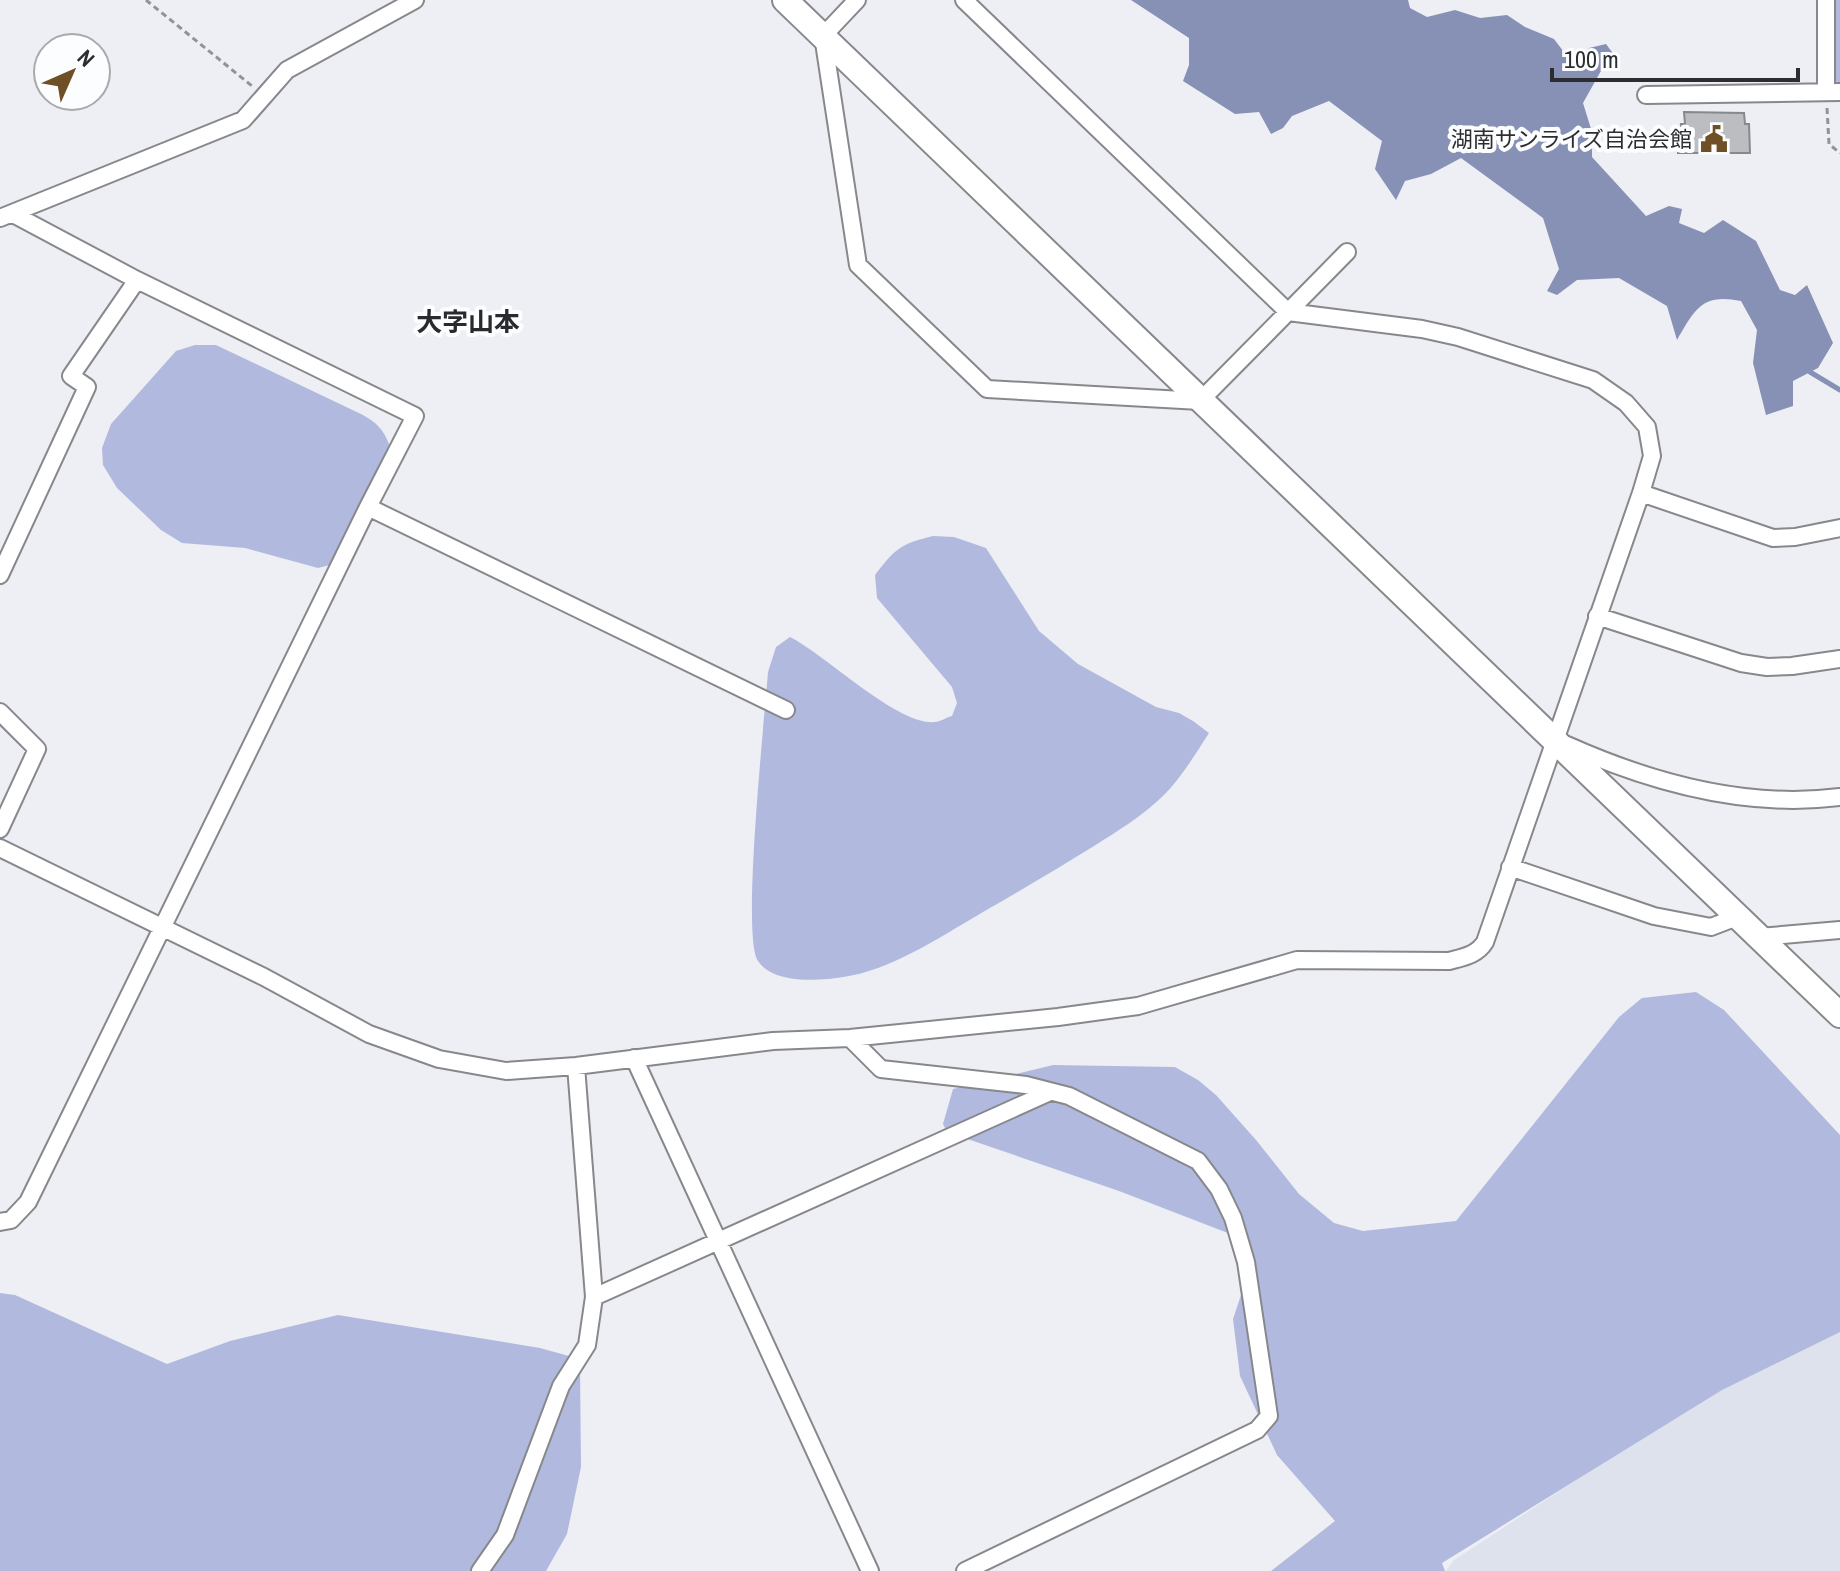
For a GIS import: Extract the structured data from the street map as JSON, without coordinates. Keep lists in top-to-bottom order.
{
  "districts": ["大字山本"],
  "places": {
    "public building": ["湖南サンライズ自治会館"]
  },
  "scale_bar": "100 m",
  "north": "top right"
}
